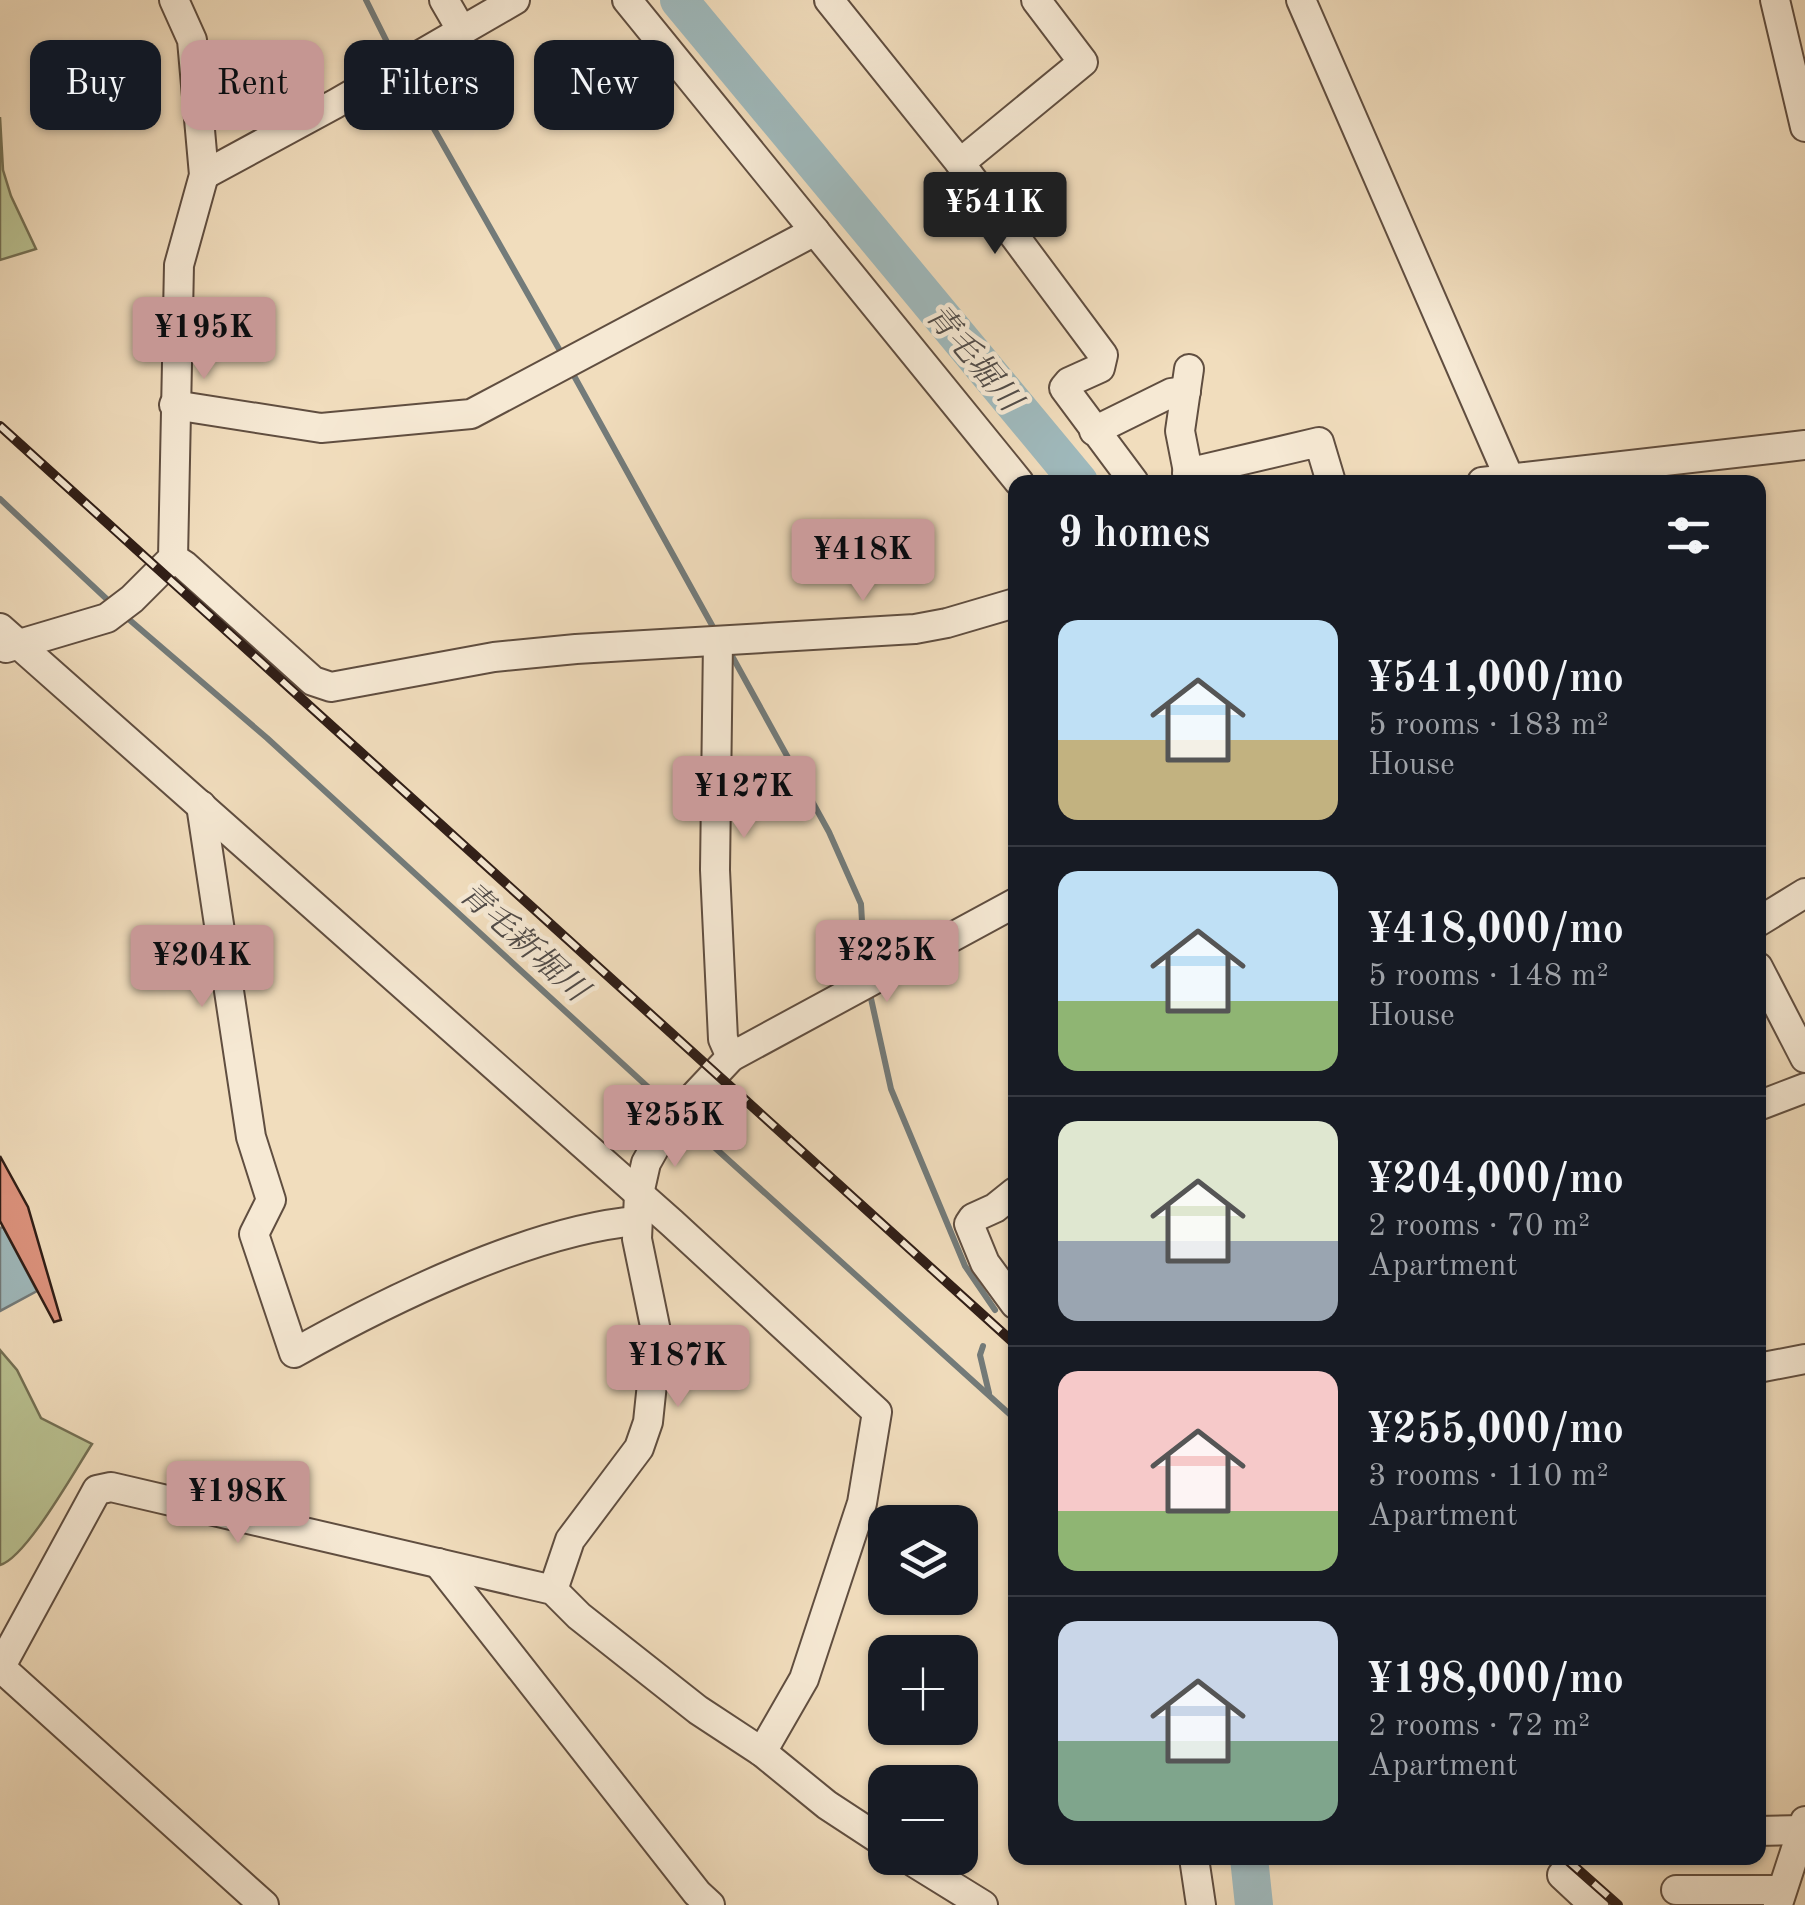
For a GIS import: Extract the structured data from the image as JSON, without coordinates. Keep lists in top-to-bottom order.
{
  "water": ["青毛堀川", "青毛新堀川"],
  "page": {
    "chip": [
      "Buy",
      "Rent",
      "Filters",
      "New"
    ],
    "price": [
      "¥541K",
      "¥195K",
      "¥418K",
      "¥127K",
      "¥225K",
      "¥204K",
      "¥255K",
      "¥187K",
      "¥198K"
    ],
    "heading": "9 homes",
    "list": [
      {
        "name": "¥541,000/mo",
        "note": "5 rooms · 183 m² · House"
      },
      {
        "name": "¥418,000/mo",
        "note": "5 rooms · 148 m² · House"
      },
      {
        "name": "¥204,000/mo",
        "note": "2 rooms · 70 m² · Apartment"
      },
      {
        "name": "¥255,000/mo",
        "note": "3 rooms · 110 m² · Apartment"
      },
      {
        "name": "¥198,000/mo",
        "note": "2 rooms · 72 m² · Apartment"
      }
    ],
    "map_buttons": ["+", "−"]
  }
}
